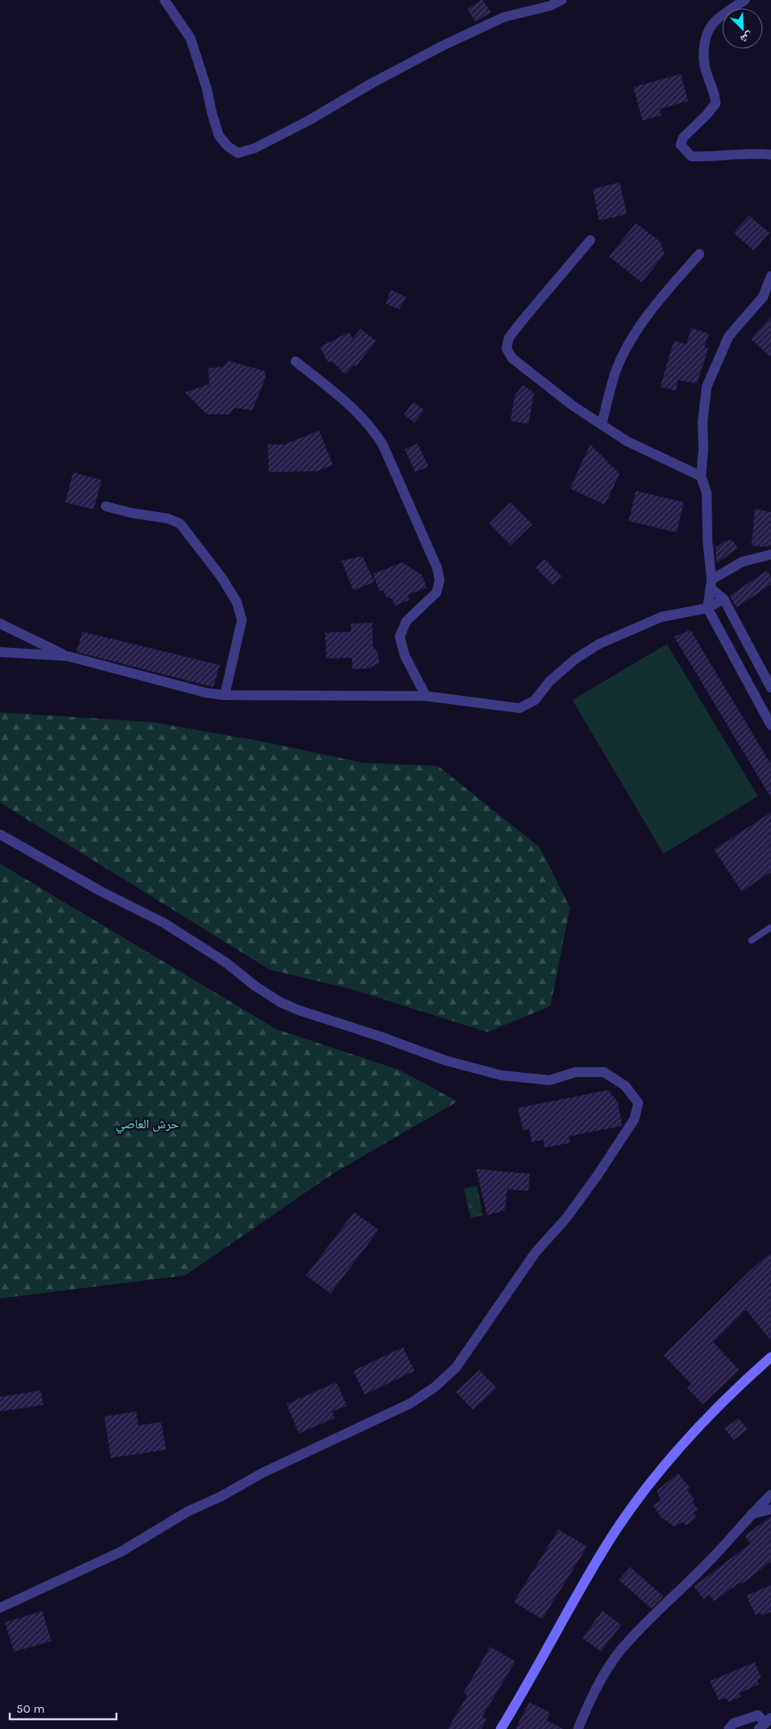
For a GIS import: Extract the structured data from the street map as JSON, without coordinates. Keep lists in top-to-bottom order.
{
  "parks": ["حرش العاصي"],
  "scale_bar": "50 m",
  "north": "bottom right"
}
